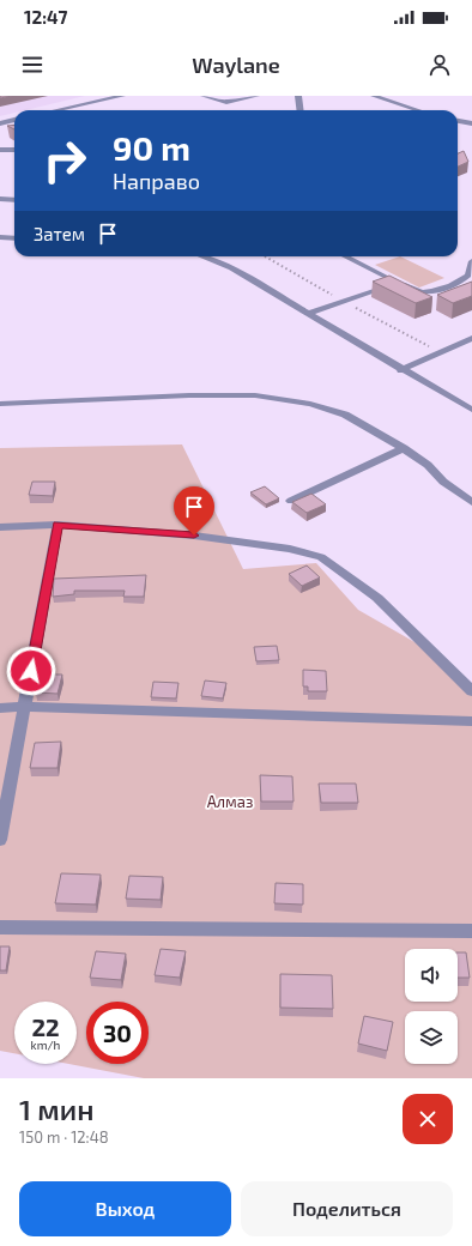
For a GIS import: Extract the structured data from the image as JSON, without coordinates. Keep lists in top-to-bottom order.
{
  "parks": ["Алмаз"],
  "page": {
    "status": "12:47",
    "header": "Waylane",
    "turn": ["90 m", "Направо"],
    "then": "Затем",
    "speed": "22 km/h",
    "limit": "30",
    "heading": ["1 мин", "150 m · 12:48"],
    "buttons": ["Выход", "Поделиться"]
  }
}
